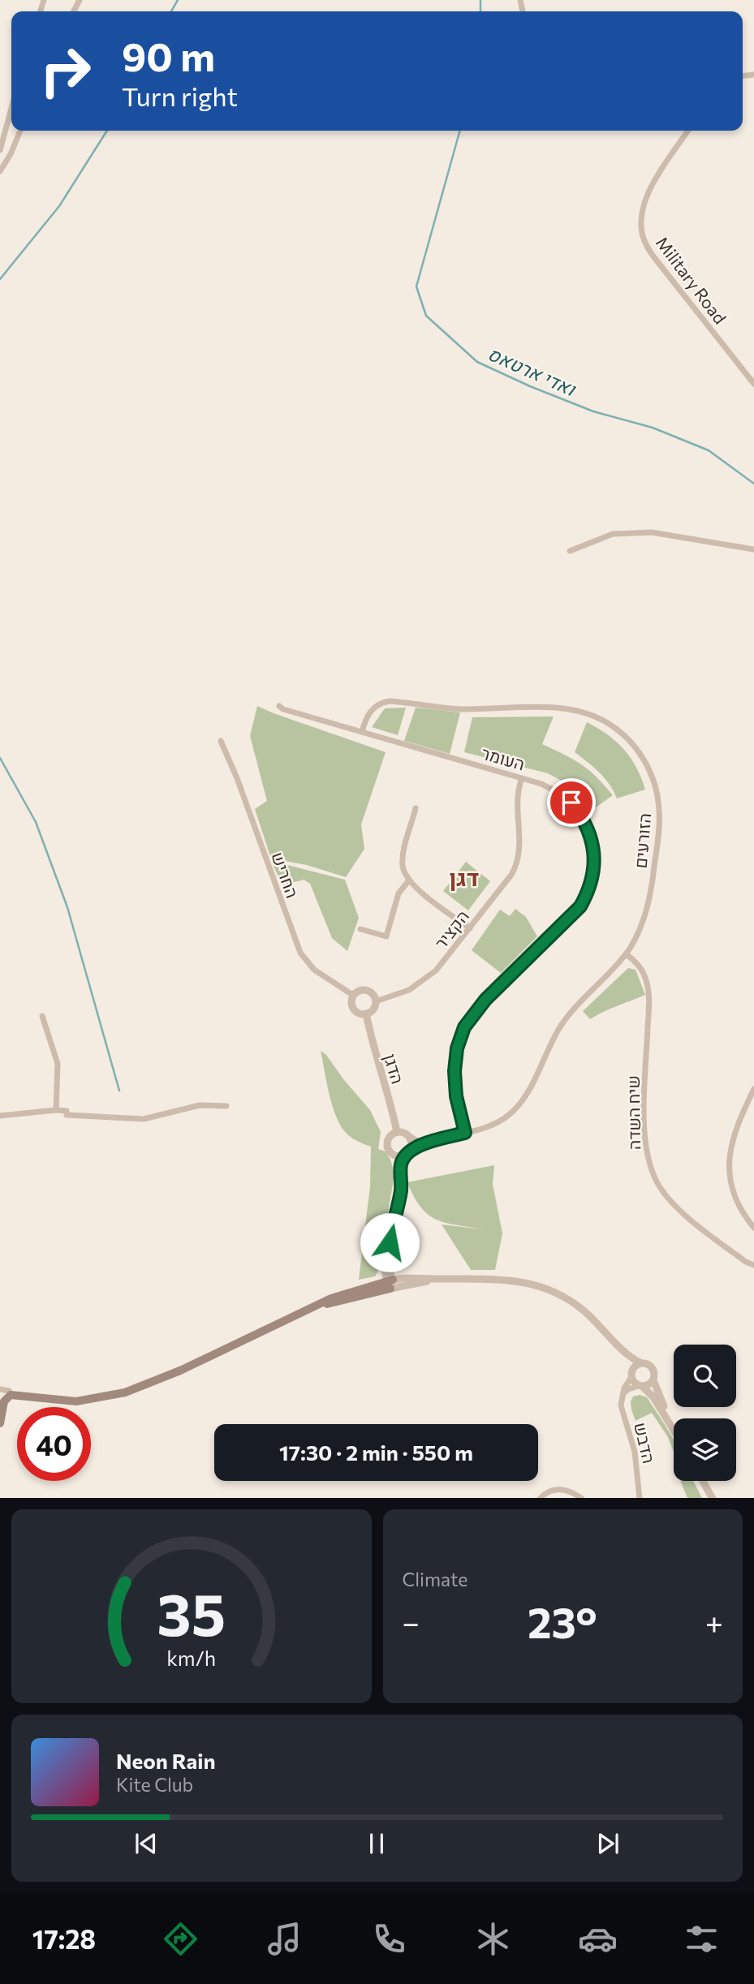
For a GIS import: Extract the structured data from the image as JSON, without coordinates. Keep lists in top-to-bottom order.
{
  "streets": {
    "street": [
      "Military Road",
      "העומר",
      "הזורעים",
      "החריש",
      "הקציר",
      "הדגן",
      "שיח השדה",
      "הדבש"
    ]
  },
  "crossings": [
    ["העומר", "הזורעים"],
    ["העומר", "הקציר"],
    ["הזורעים", "הדגן"],
    ["הזורעים", "שיח השדה"],
    ["החריש", "הקציר"],
    ["החריש", "הדגן"],
    ["הקציר", "הדגן"]
  ],
  "districts": ["דגן"],
  "water": ["ואדי ארטאס"],
  "page": {
    "turn": ["90 m", "Turn right"],
    "limit": "40",
    "trip": "17:30 · 2 min · 550 m",
    "tile": "Climate",
    "heat": ["−", "23°", "+"],
    "song": ["Neon Rain", "Kite Club"],
    "tabs": "17:28",
    "gauge": ["35", "km/h"]
  }
}
